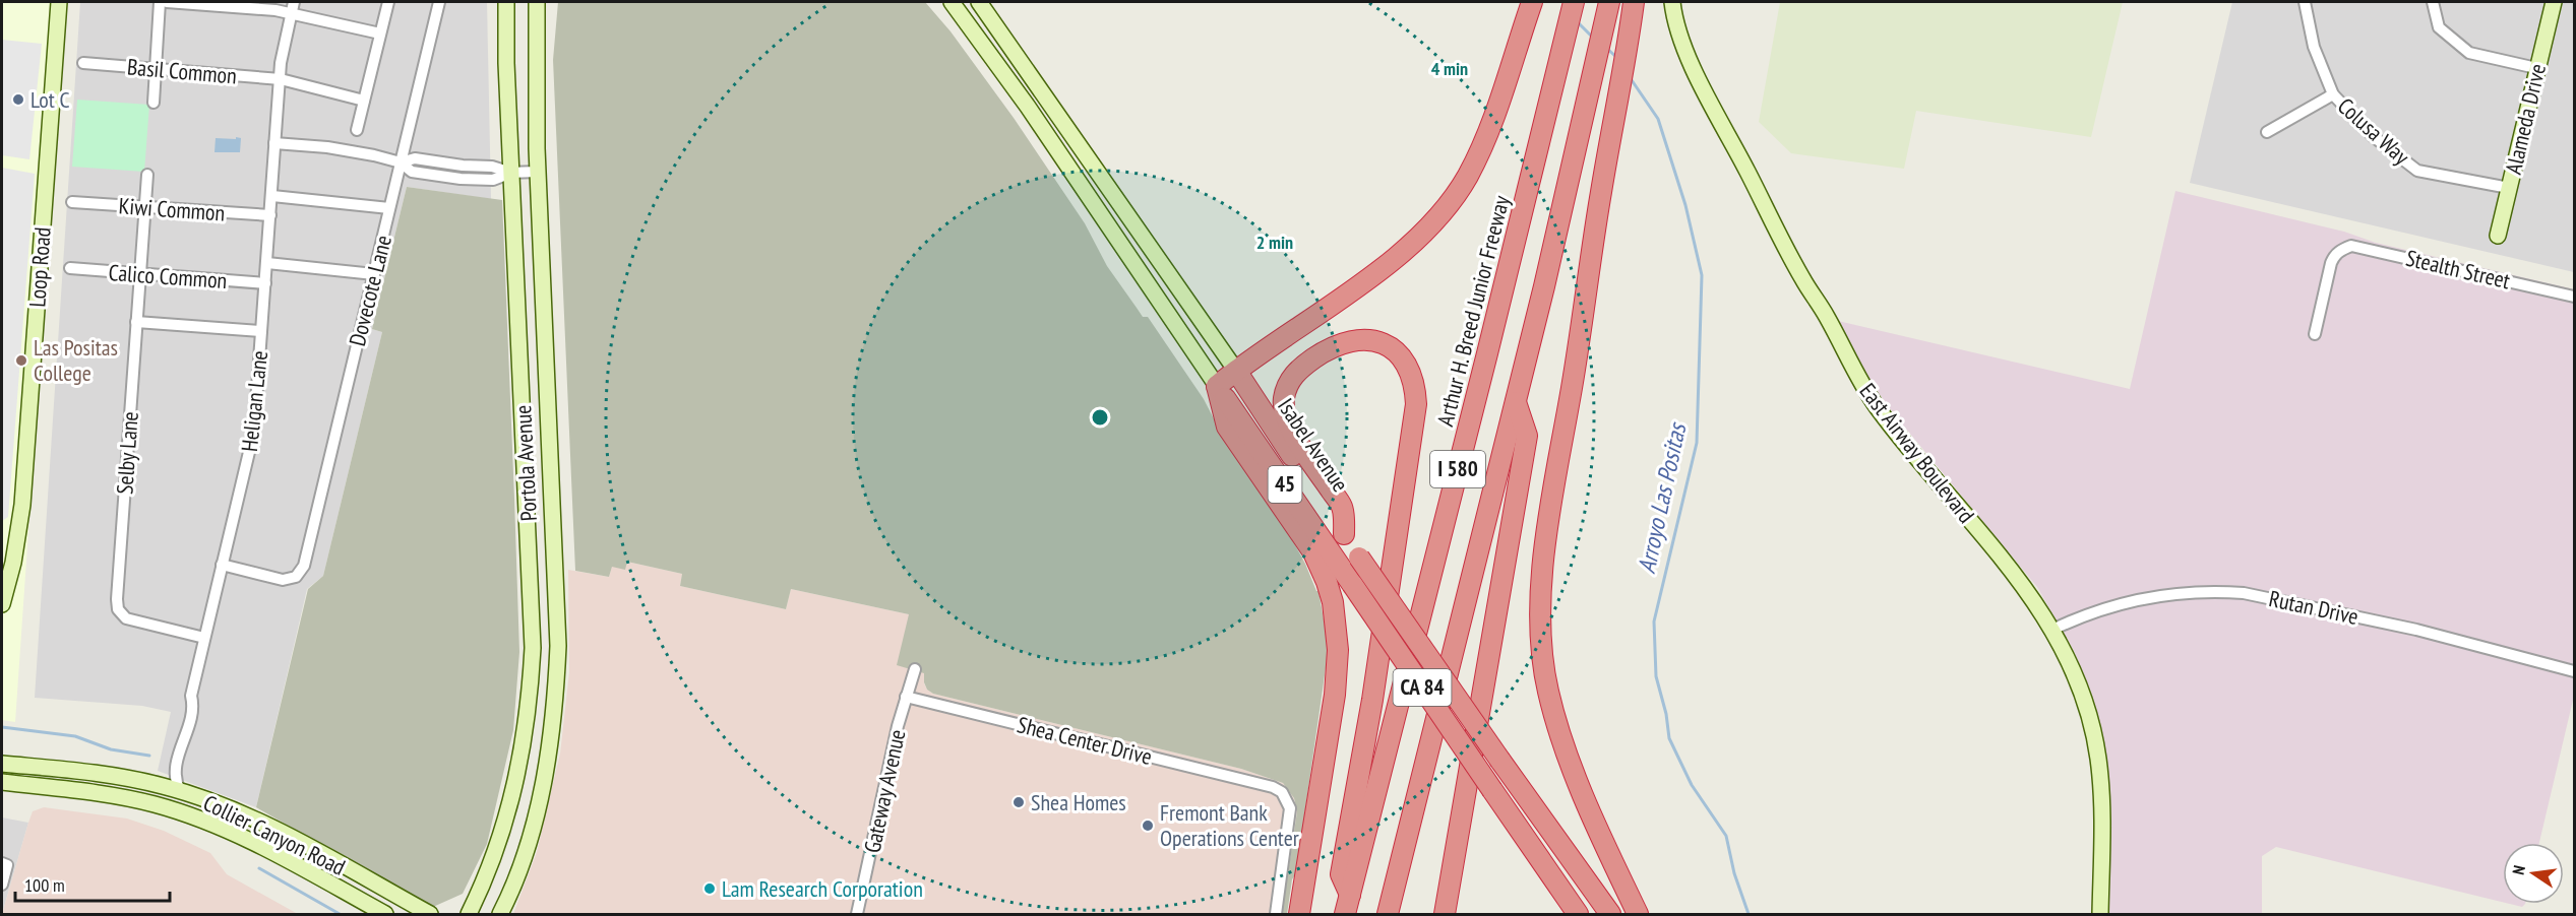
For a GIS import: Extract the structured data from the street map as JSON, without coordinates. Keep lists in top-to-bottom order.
{
  "streets": {
    "highway": [
      "Arthur H. Breed Junior Freeway",
      "Isabel Avenue",
      "I 580",
      "45",
      "CA 84"
    ],
    "main road": [
      "Alameda Drive",
      "Loop Road",
      "East Airway Boulevard",
      "Portola Avenue",
      "Collier Canyon Road"
    ],
    "street": [
      "Basil Common",
      "Colusa Way",
      "Kiwi Common",
      "Stealth Street",
      "Calico Common",
      "Dovecote Lane",
      "Heligan Lane",
      "Selby Lane",
      "Rutan Drive",
      "Shea Center Drive",
      "Gateway Avenue"
    ]
  },
  "crossings": [
    ["Basil Common", "Heligan Lane"],
    ["Alameda Drive", "Colusa Way"],
    ["Kiwi Common", "Heligan Lane"],
    ["Kiwi Common", "Selby Lane"],
    ["Calico Common", "Heligan Lane"],
    ["Calico Common", "Selby Lane"],
    ["Dovecote Lane", "Heligan Lane"],
    ["Heligan Lane", "Selby Lane"],
    ["Heligan Lane", "Collier Canyon Road"],
    ["East Airway Boulevard", "Rutan Drive"],
    ["Shea Center Drive", "Gateway Avenue"]
  ],
  "water": ["Arroyo Las Positas"],
  "places": [
    "Lot C",
    "Las Positas College",
    "Shea Homes",
    "Fremont Bank Operations Center",
    "Lam Research Corporation"
  ],
  "scale_bar": "100 m",
  "north": "left",
  "rings": ["4 min", "2 min"]
}
